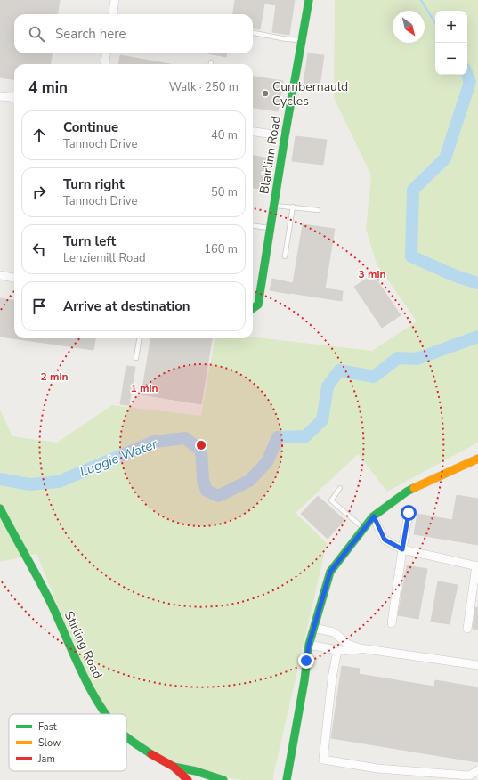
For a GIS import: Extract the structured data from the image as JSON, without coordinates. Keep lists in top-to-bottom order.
{
  "streets": {
    "main road": ["Blairlinn Road", "Stirling Road"]
  },
  "water": ["Luggie Water"],
  "places": ["Cumbernauld Cycles"],
  "legend": ["Fast", "Slow", "Jam"],
  "north": "bottom right",
  "page": {
    "map_buttons": ["+", "−"],
    "search": "Search here",
    "heading": ["4 min", "Walk · 250 m"],
    "list": [
      ["Continue", "Tannoch Drive", "40 m"],
      ["Turn right", "Tannoch Drive", "50 m"],
      ["Turn left", "Lenziemill Road", "160 m"],
      "Arrive at destination"
    ]
  },
  "rings": ["3 min", "2 min", "1 min"]
}
